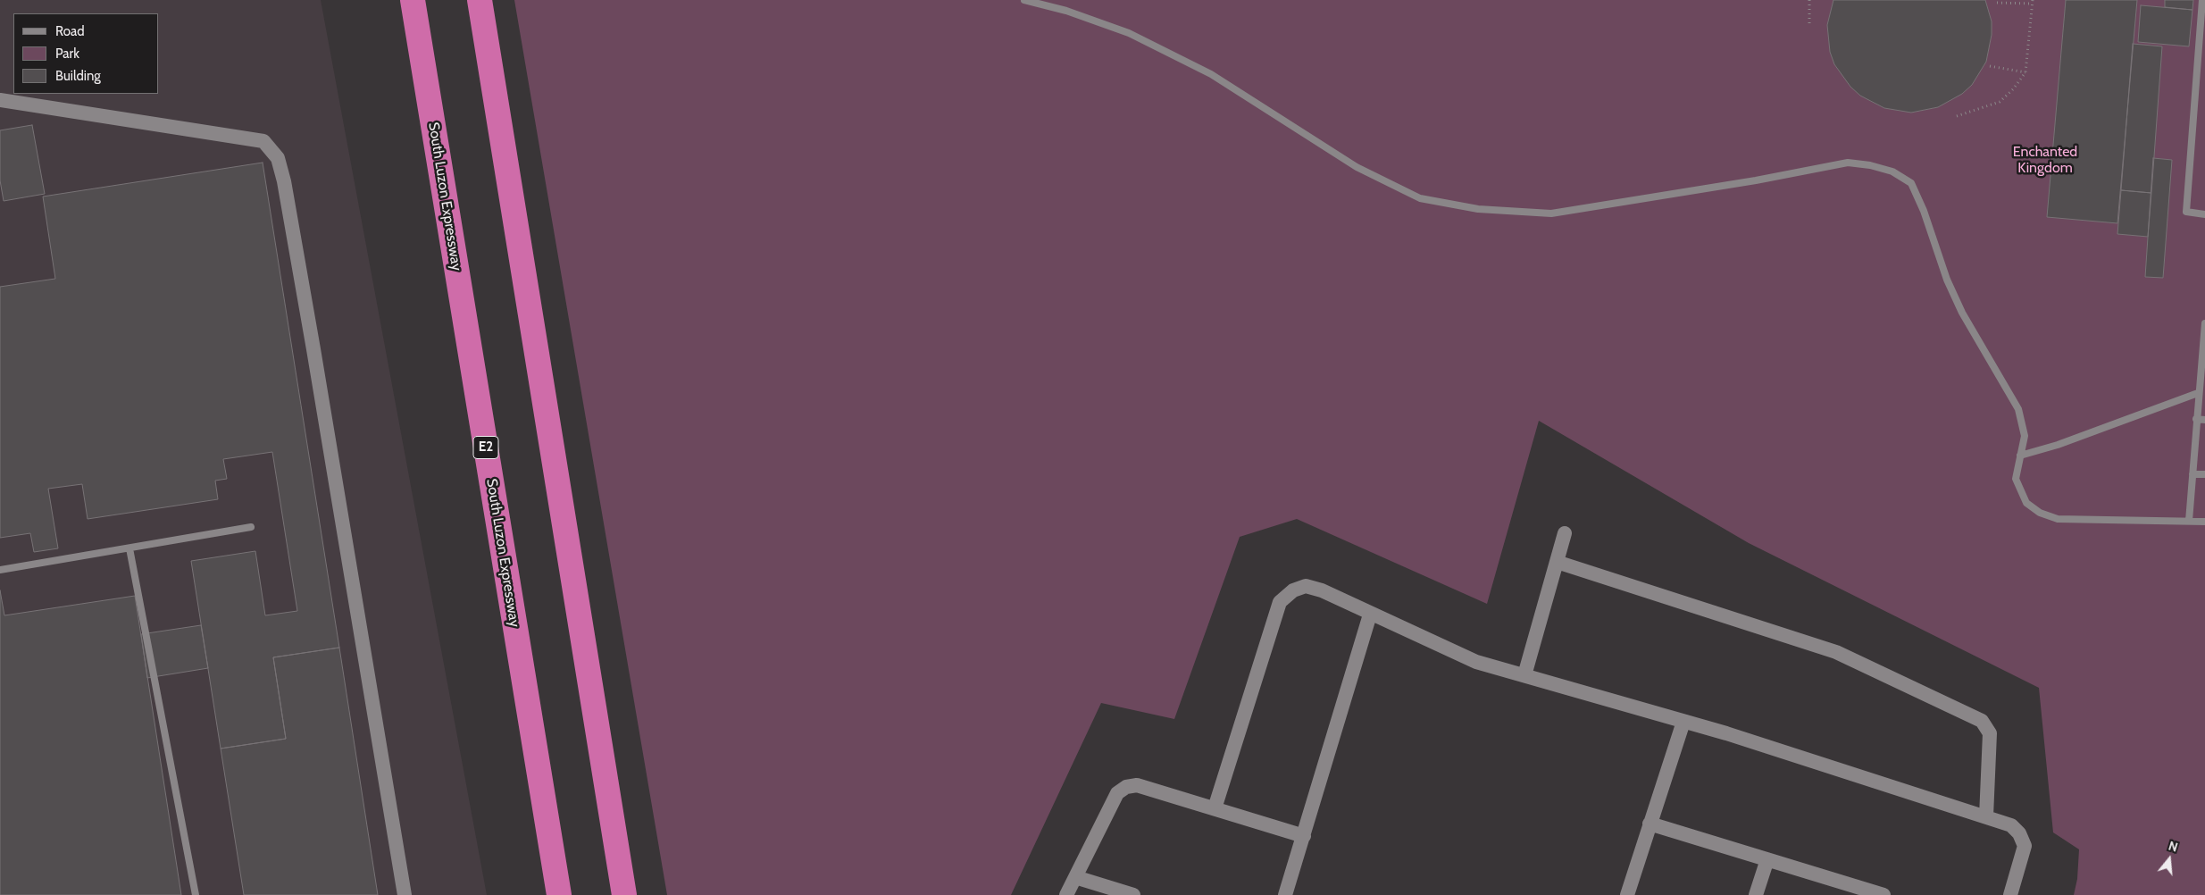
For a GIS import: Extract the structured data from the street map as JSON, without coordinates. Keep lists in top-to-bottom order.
{
  "streets": {
    "highway": ["South Luzon Expressway", "E2"]
  },
  "parks": ["Enchanted Kingdom"],
  "legend": ["Road", "Park", "Building"],
  "north": "top"
}
